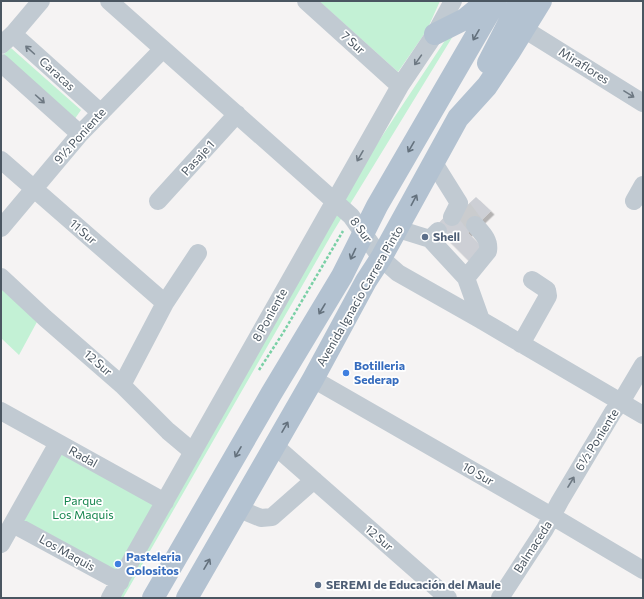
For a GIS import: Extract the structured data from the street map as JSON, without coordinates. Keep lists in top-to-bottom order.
{
  "streets": {
    "main road": ["Avenida Ignacio Carrera Pinto"],
    "street": [
      "7 Sur",
      "Miraflores",
      "Caracas",
      "9½ Poniente",
      "Pasaje 1",
      "8 Sur",
      "11 Sur",
      "8 Poniente",
      "12 Sur",
      "6½ Poniente",
      "Radal",
      "10 Sur",
      "Balmaceda",
      "Los Maquis"
    ]
  },
  "crossings": [
    ["7 Sur", "8 Poniente"],
    ["Miraflores", "Avenida Ignacio Carrera Pinto"],
    ["Caracas", "9½ Poniente"],
    ["9½ Poniente", "8 Sur"],
    ["9½ Poniente", "11 Sur"],
    ["Pasaje 1", "8 Sur"],
    ["8 Sur", "Avenida Ignacio Carrera Pinto"],
    ["8 Sur", "8 Poniente"],
    ["8 Sur", "6½ Poniente"],
    ["Avenida Ignacio Carrera Pinto", "12 Sur"],
    ["Avenida Ignacio Carrera Pinto", "10 Sur"],
    ["8 Poniente", "12 Sur"],
    ["8 Poniente", "Radal"],
    ["8 Poniente", "Los Maquis"],
    ["6½ Poniente", "10 Sur"],
    ["6½ Poniente", "Balmaceda"],
    ["10 Sur", "Balmaceda"]
  ],
  "one_way": ["Miraflores", "6½ Poniente"],
  "parks": ["Parque Los Maquis"],
  "places": [
    "Shell",
    "Botilleria Sederap",
    "Pasteleria Golositos",
    "SEREMI de Educación del Maule"
  ]
}
